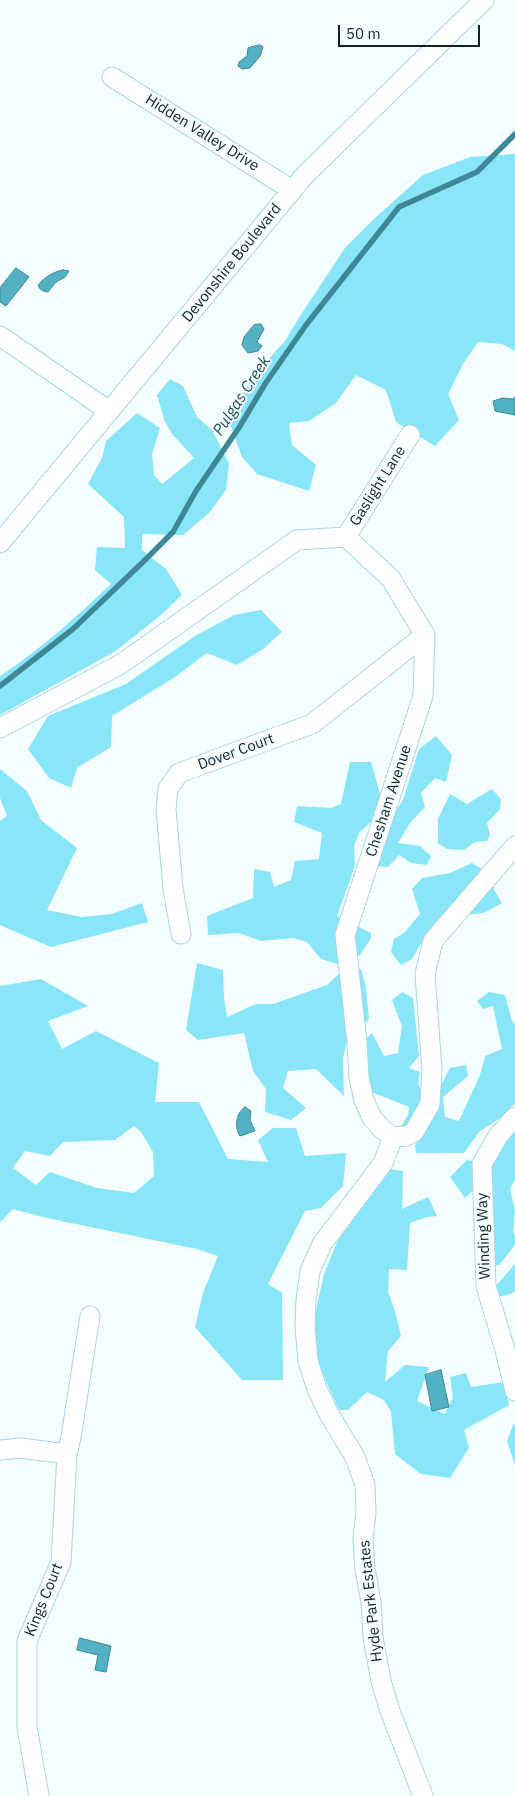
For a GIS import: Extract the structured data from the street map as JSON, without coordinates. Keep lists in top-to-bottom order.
{
  "streets": {
    "street": [
      "Hidden Valley Drive",
      "Devonshire Boulevard",
      "Gaslight Lane",
      "Dover Court",
      "Chesham Avenue",
      "Winding Way",
      "Kings Court",
      "Hyde Park Estates"
    ]
  },
  "crossings": [
    ["Hidden Valley Drive", "Devonshire Boulevard"],
    ["Dover Court", "Chesham Avenue"],
    ["Chesham Avenue", "Hyde Park Estates"]
  ],
  "water": ["Pulgas Creek"],
  "scale_bar": "50 m"
}
